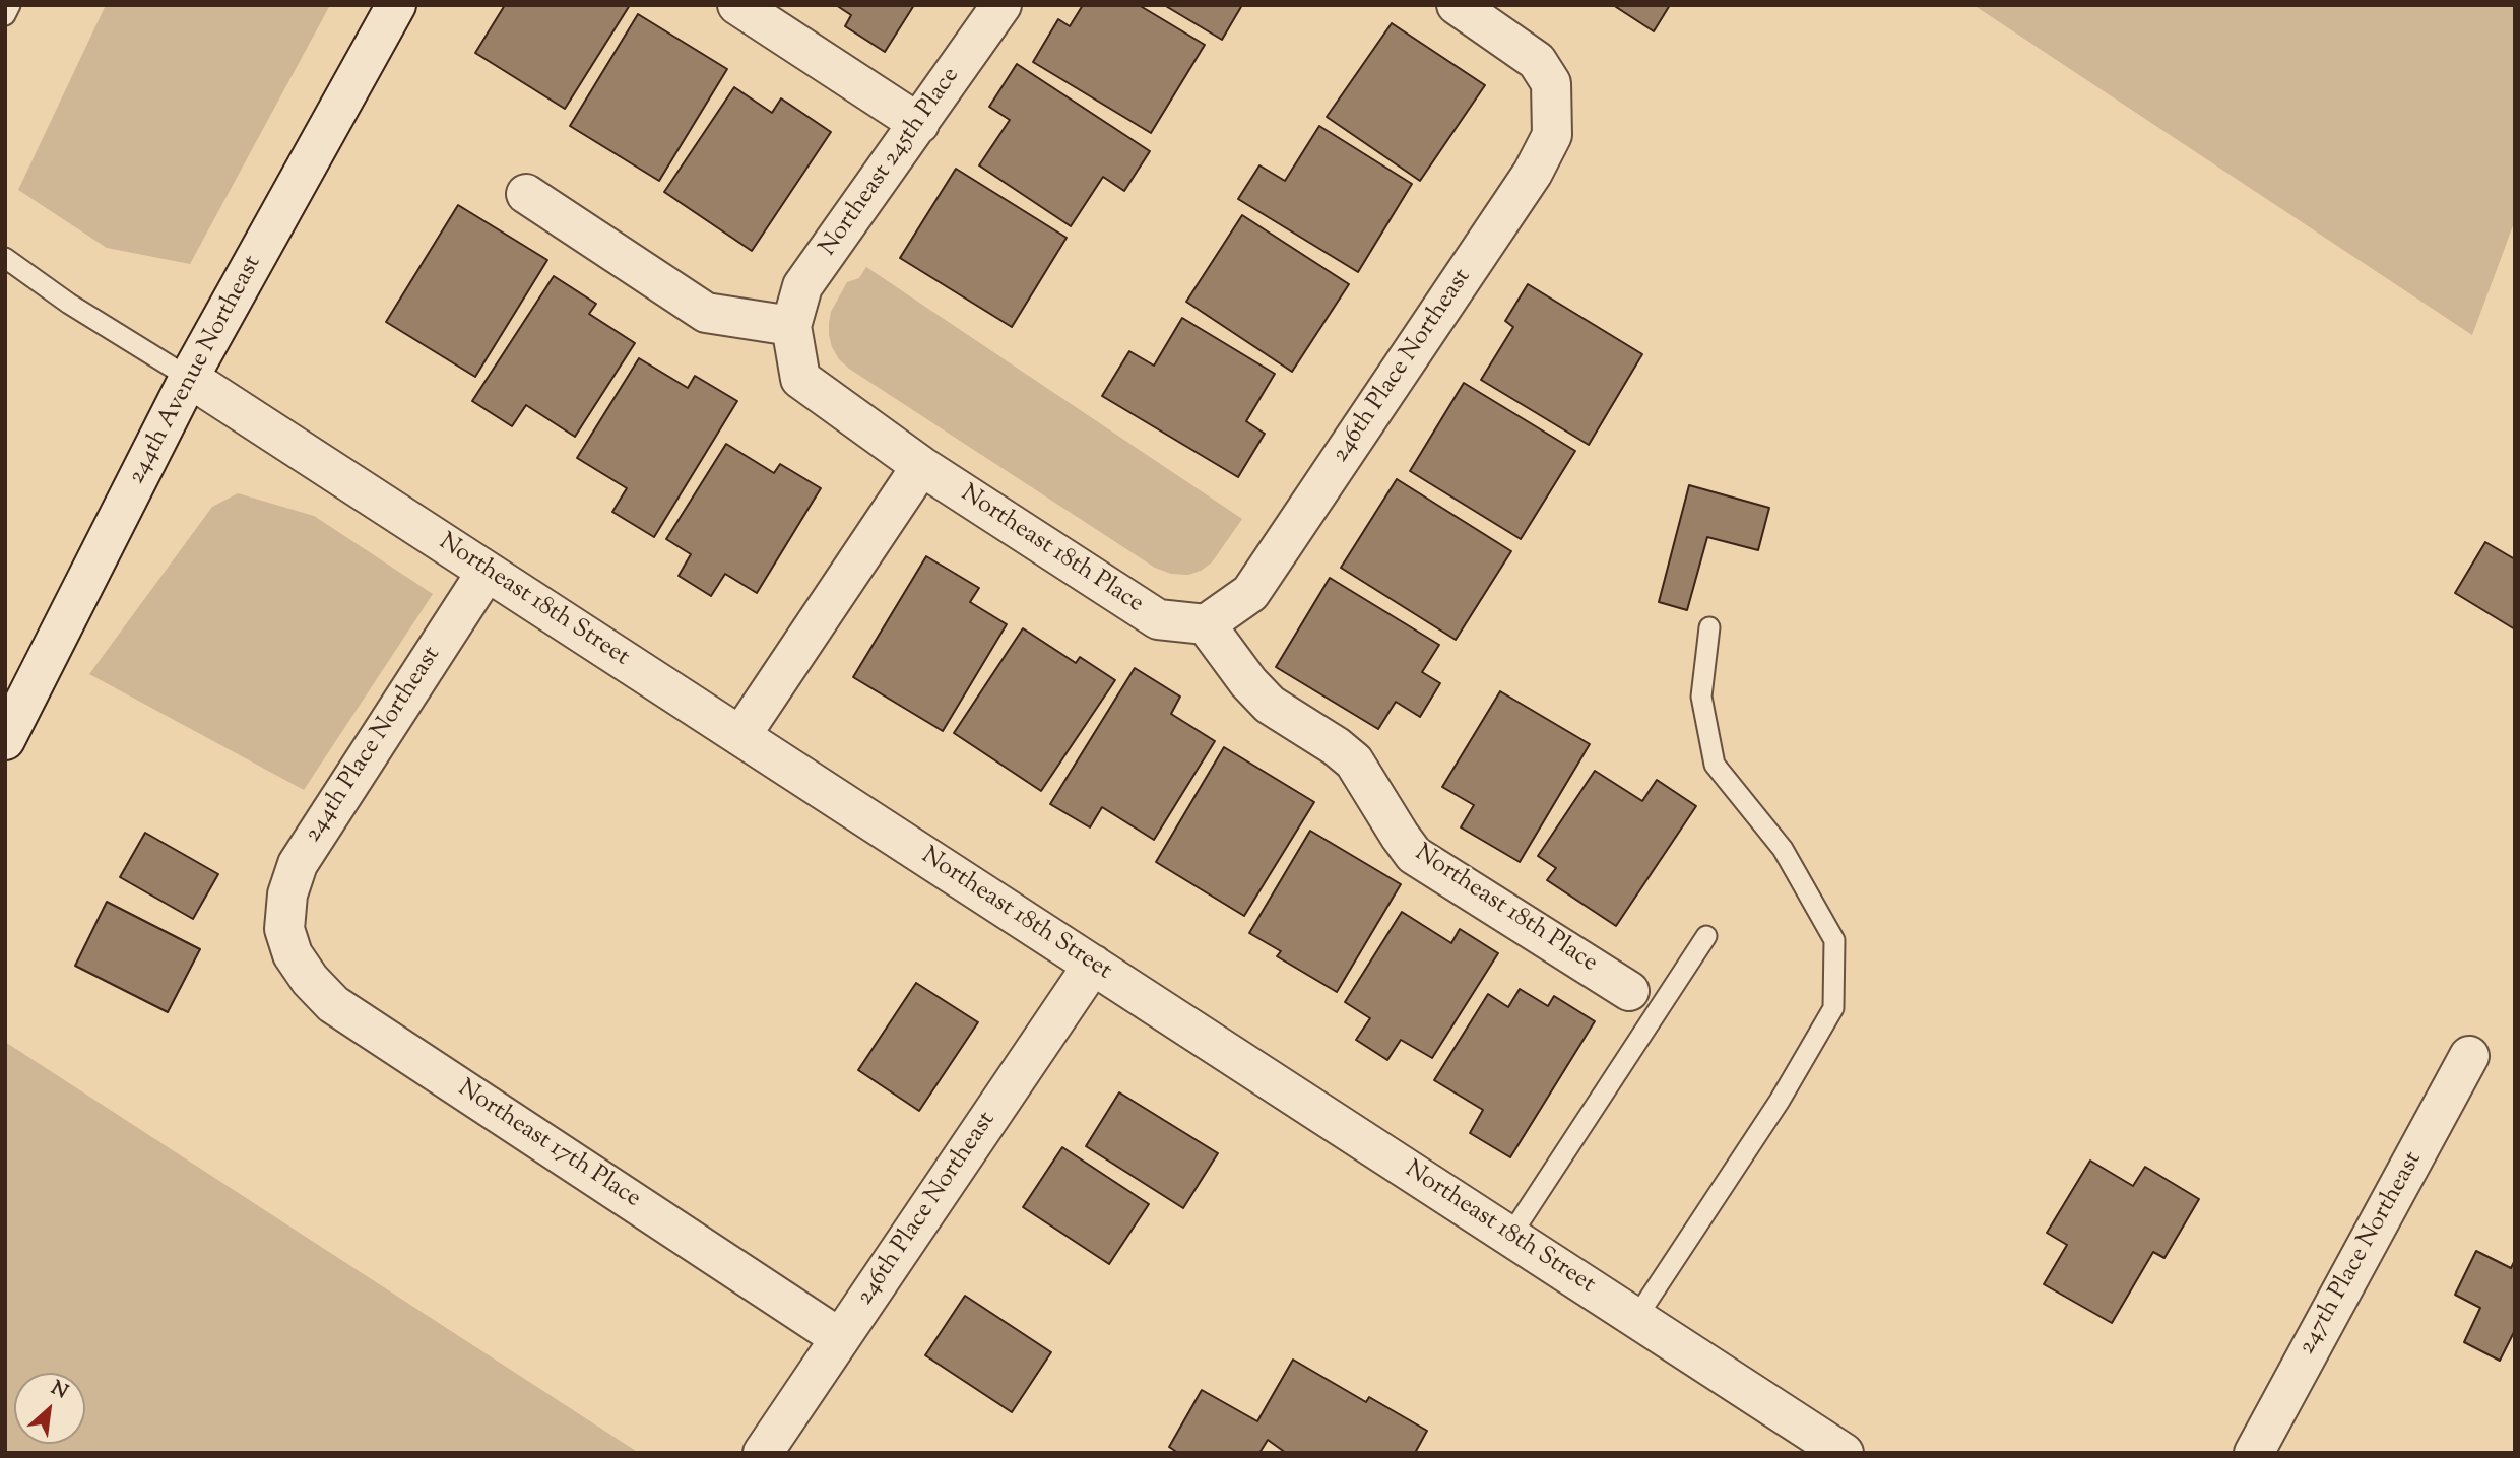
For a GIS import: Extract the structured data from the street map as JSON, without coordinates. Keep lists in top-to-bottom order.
{
  "streets": {
    "street": [
      "Northeast 245th Place",
      "246th Place Northeast",
      "244th Avenue Northeast",
      "Northeast 18th Place",
      "Northeast 18th Street",
      "244th Place Northeast",
      "Northeast 17th Place",
      "247th Place Northeast"
    ]
  },
  "crossings": [
    ["Northeast 245th Place", "Northeast 18th Place"],
    ["246th Place Northeast", "Northeast 18th Place"],
    ["246th Place Northeast", "Northeast 18th Street"],
    ["246th Place Northeast", "Northeast 17th Place"],
    ["244th Avenue Northeast", "Northeast 18th Street"],
    ["Northeast 18th Street", "244th Place Northeast"],
    ["244th Place Northeast", "Northeast 17th Place"]
  ],
  "north": "top right"
}
